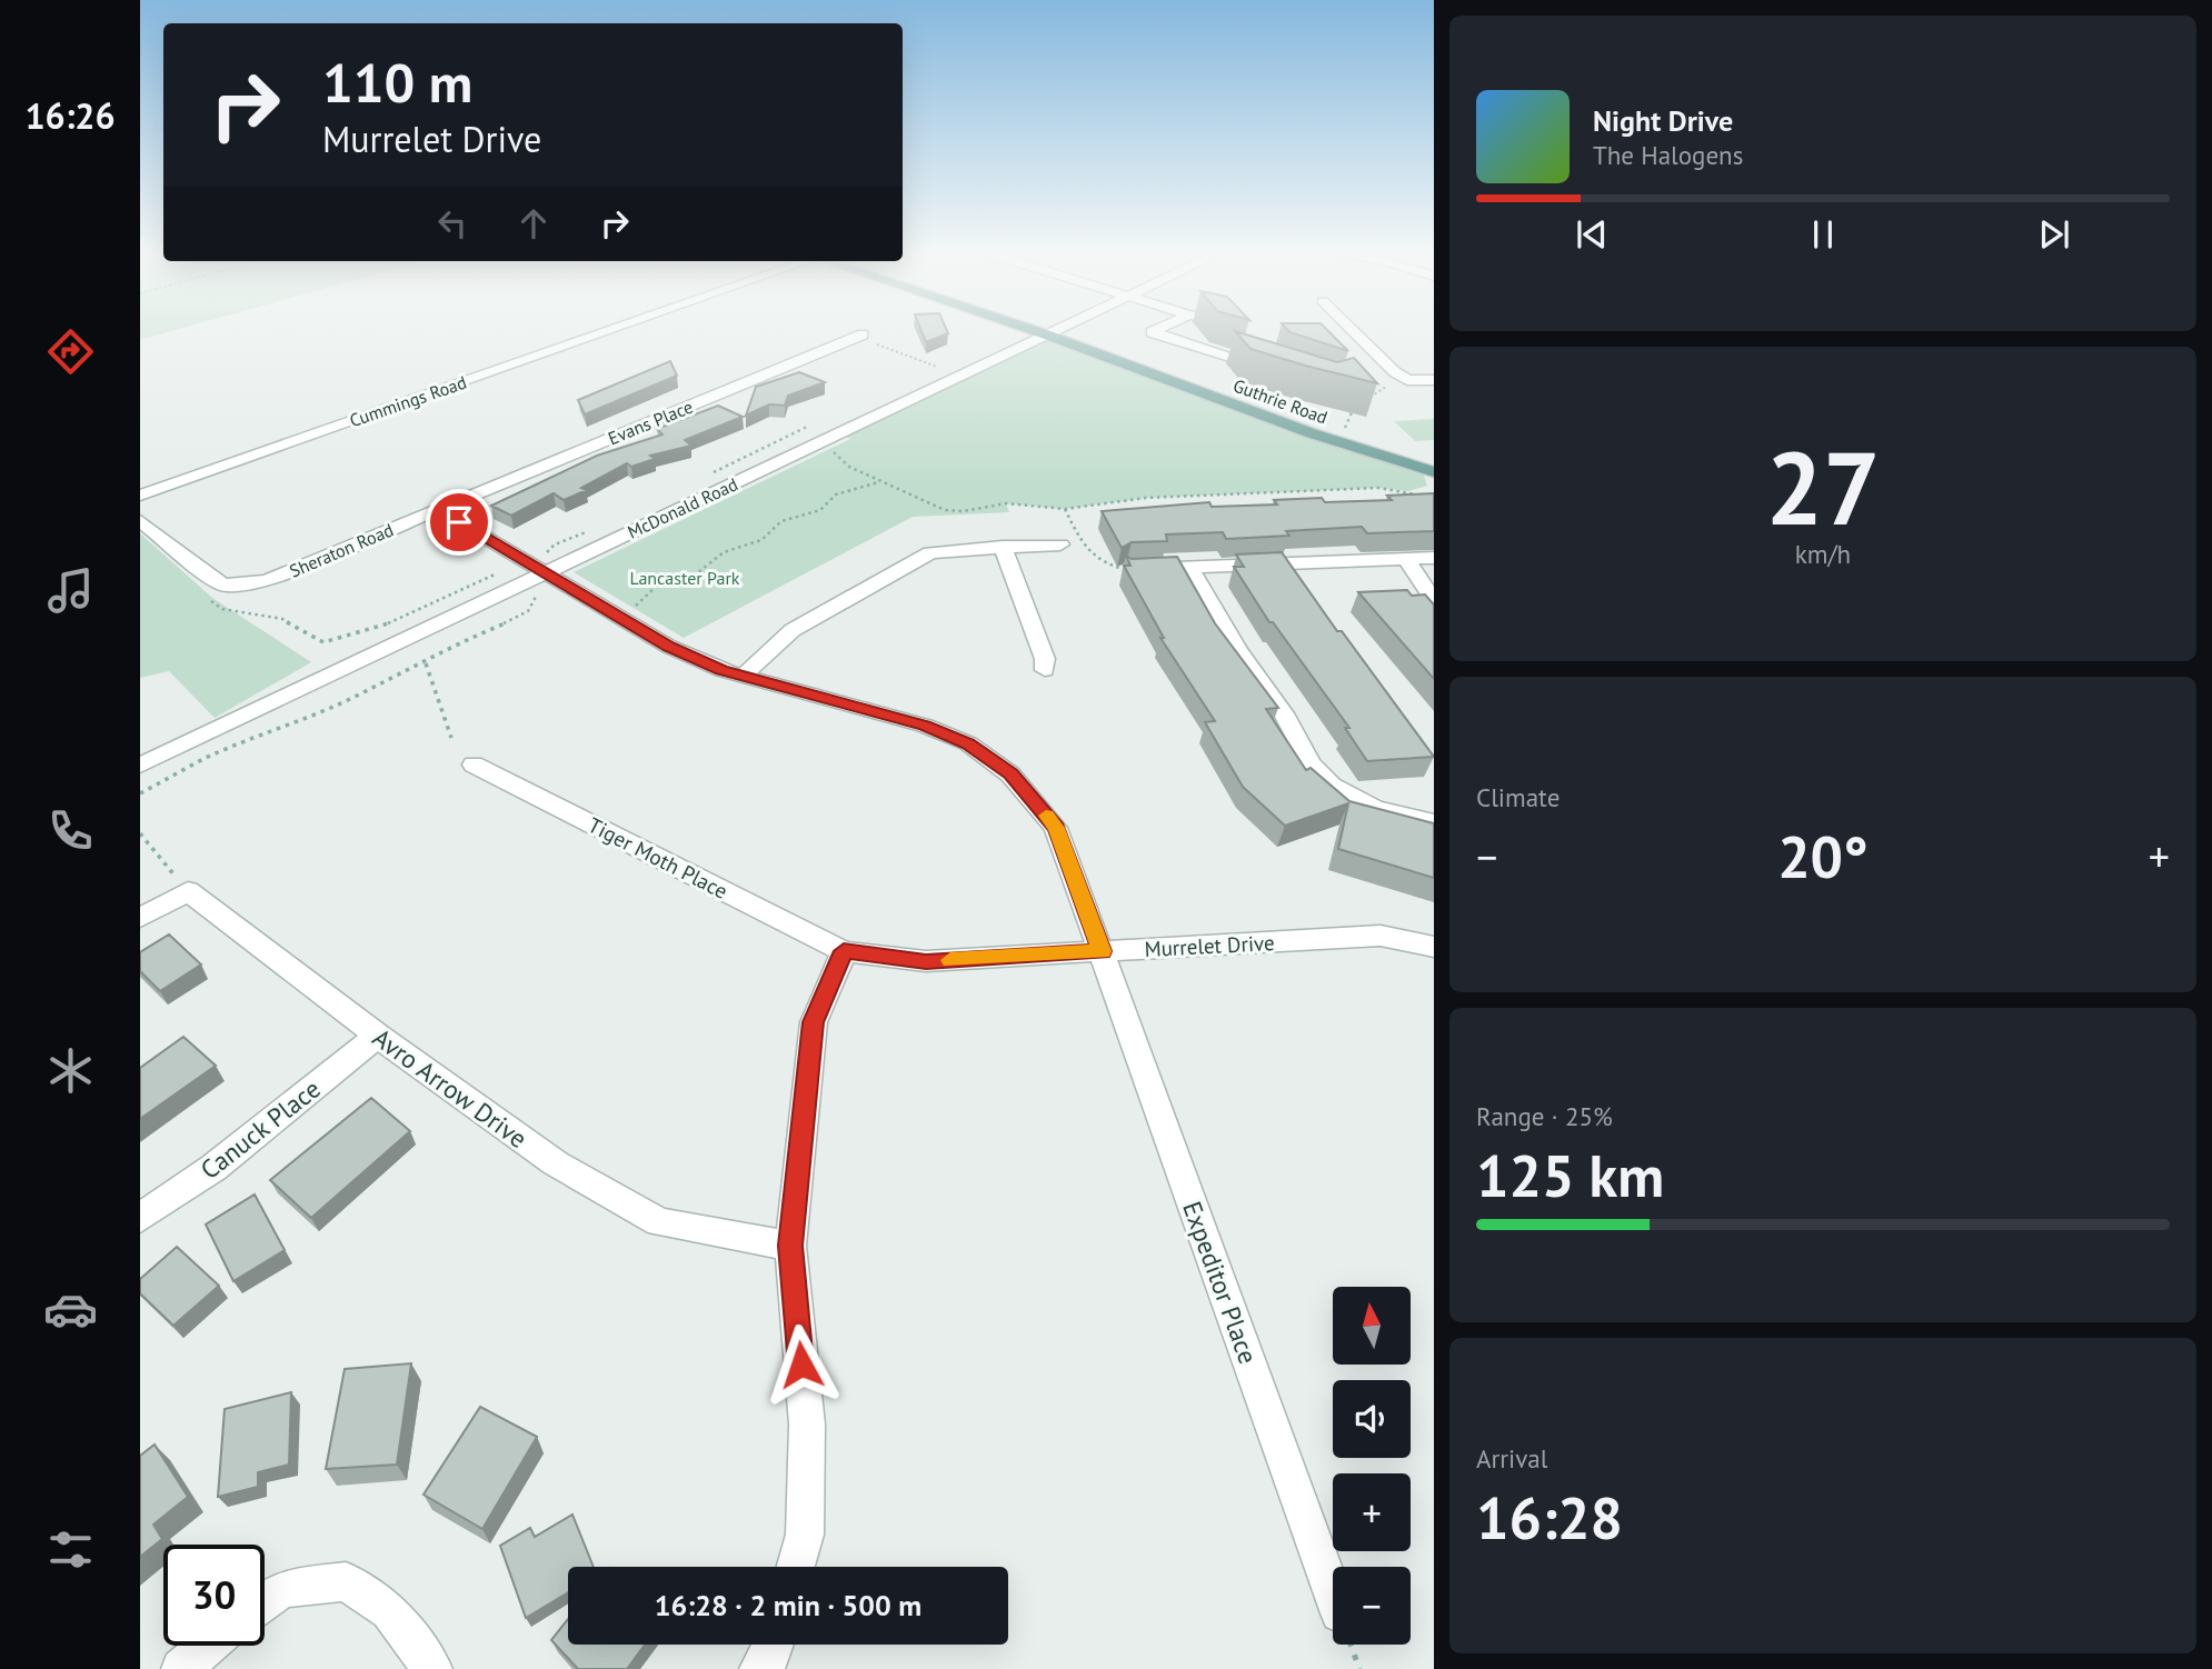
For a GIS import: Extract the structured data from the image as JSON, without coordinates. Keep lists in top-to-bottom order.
{
  "streets": {
    "main road": ["Guthrie Road"],
    "street": [
      "Cummings Road",
      "Evans Place",
      "McDonald Road",
      "Sheraton Road",
      "Tiger Moth Place",
      "Murrelet Drive",
      "Avro Arrow Drive",
      "Canuck Place",
      "Expeditor Place"
    ]
  },
  "crossings": [
    ["Guthrie Road", "McDonald Road"],
    ["Evans Place", "Sheraton Road"],
    ["McDonald Road", "Expeditor Place"],
    ["Tiger Moth Place", "Murrelet Drive"],
    ["Murrelet Drive", "Expeditor Place"],
    ["Avro Arrow Drive", "Canuck Place"]
  ],
  "parks": ["Lancaster Park"],
  "north": "top",
  "page": {
    "tabs": "16:26",
    "turn": ["110 m", "Murrelet Drive"],
    "song": ["Night Drive", "The Halogens"],
    "tile": [
      ["27", "km/h"],
      "Climate",
      ["Range · 25%", "125 km"],
      ["Arrival", "16:28"]
    ],
    "heat": ["−", "20°", "+"],
    "map_buttons": ["+", "−"],
    "limit": "30",
    "trip": "16:28 · 2 min · 500 m"
  }
}
